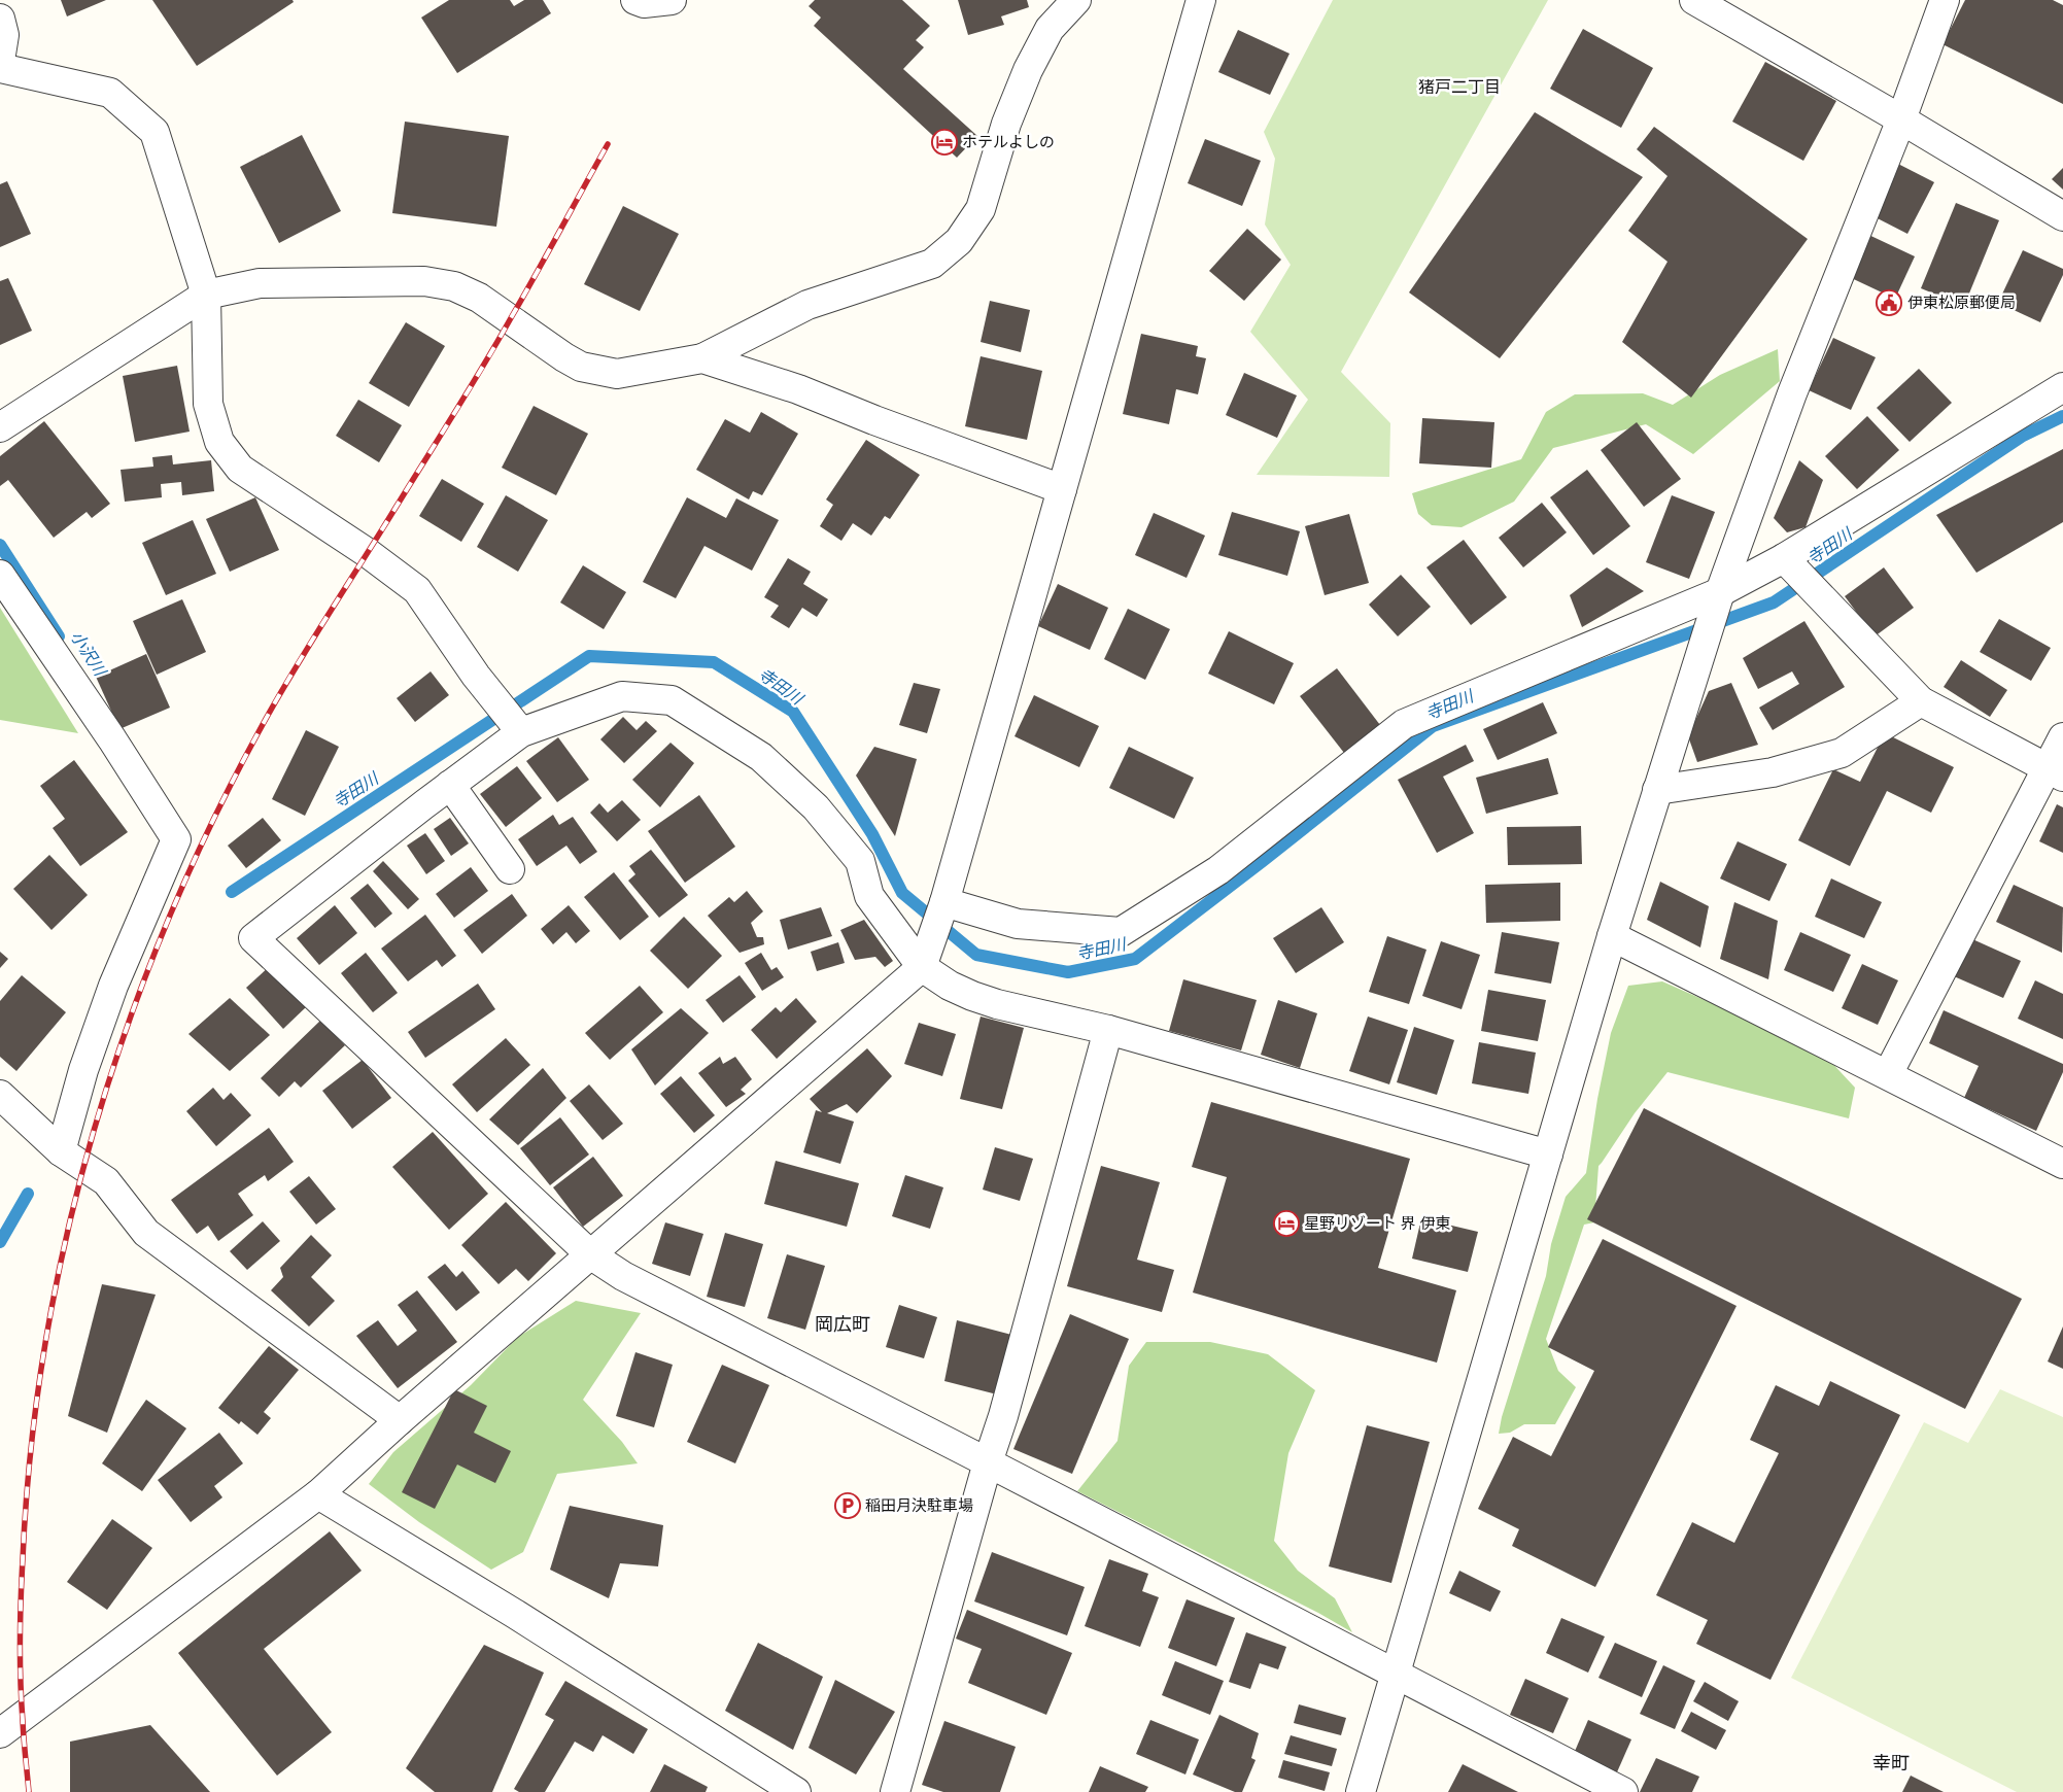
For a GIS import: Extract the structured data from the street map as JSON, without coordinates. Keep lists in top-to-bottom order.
{
  "districts": ["猪戸二丁目", "岡広町", "幸町"],
  "water": ["寺田川", "小沢川"],
  "places": {
    "hotel": ["ホテルよしの", "星野リゾート 界 伊東"],
    "public building": ["伊東松原郵便局"],
    "parking": ["稲田月決駐車場"]
  }
}
